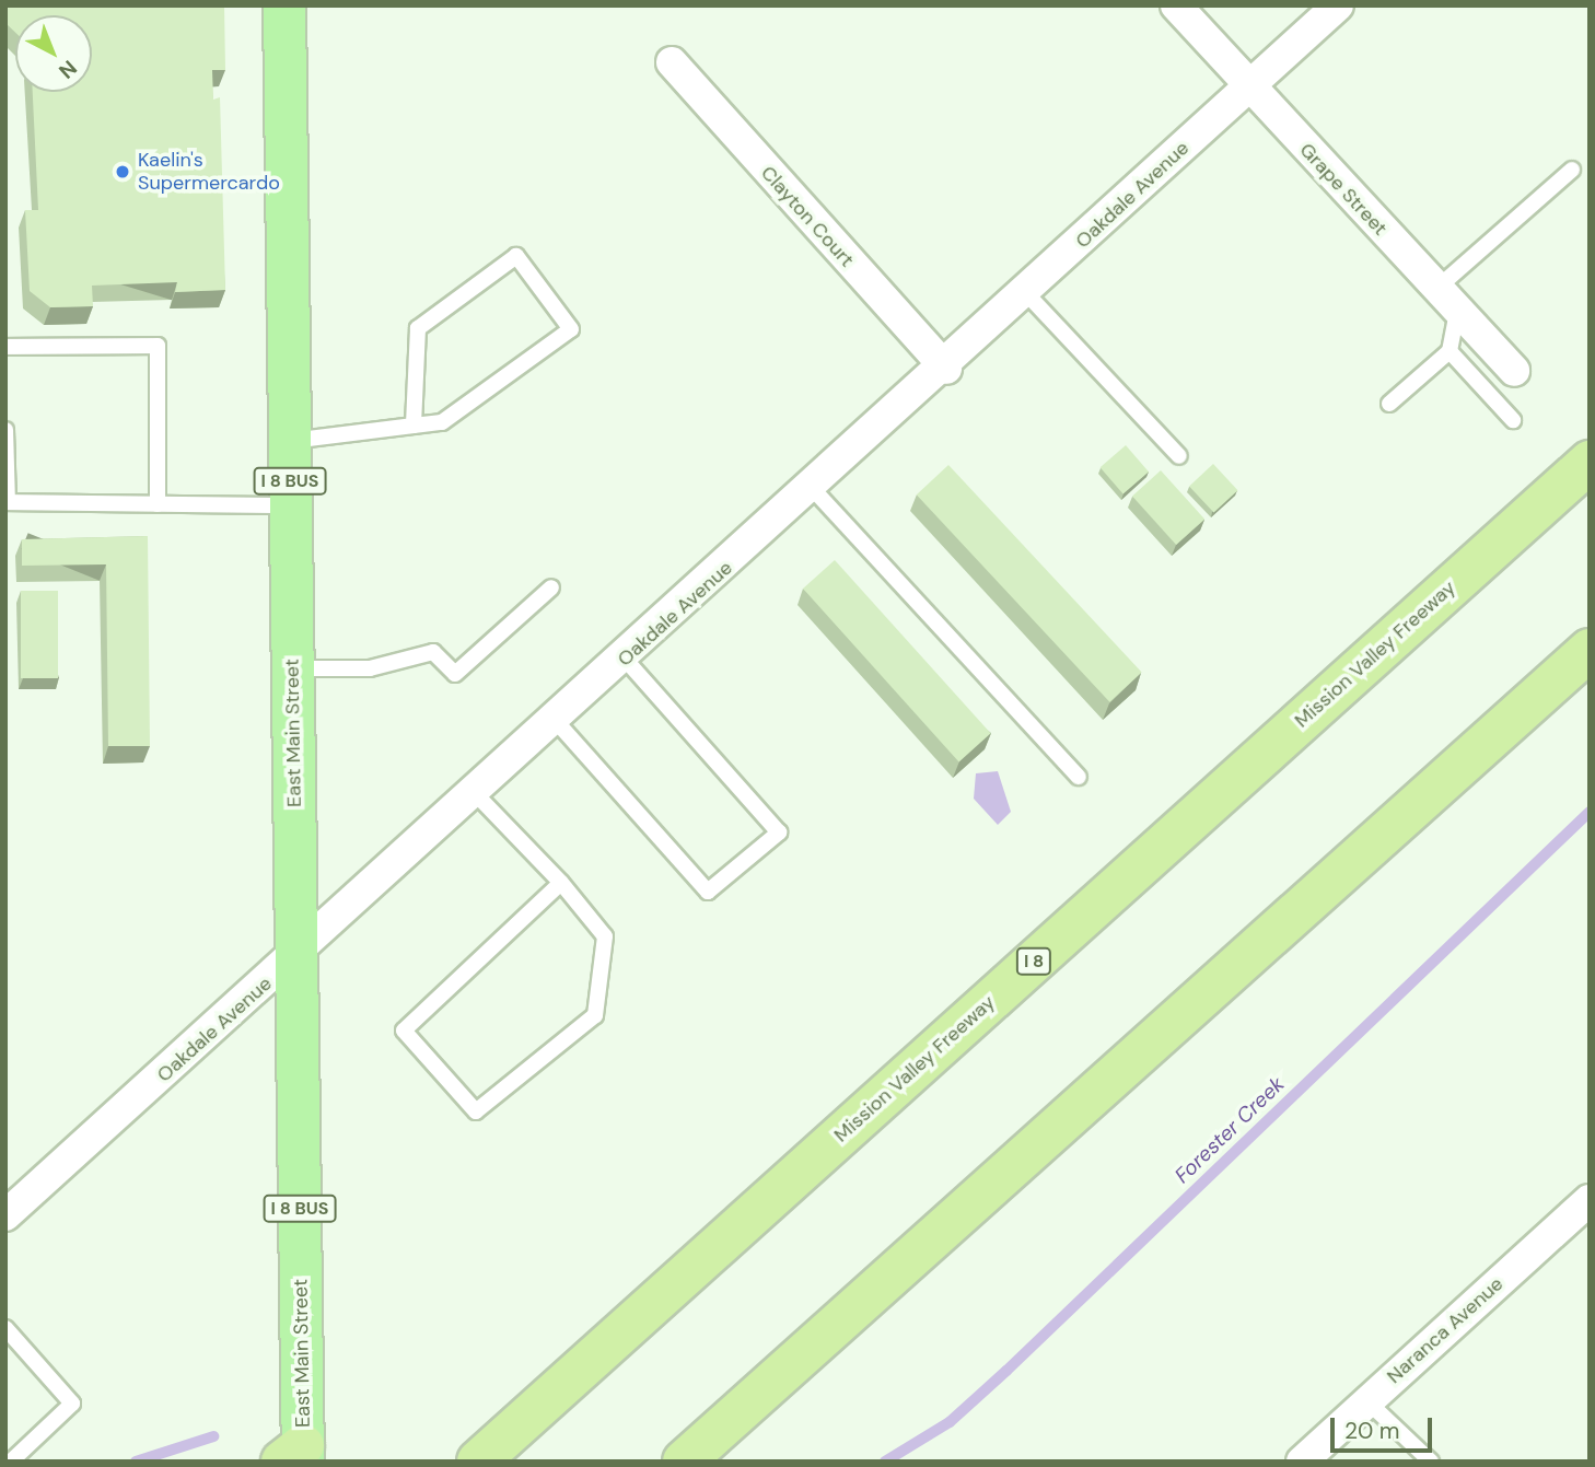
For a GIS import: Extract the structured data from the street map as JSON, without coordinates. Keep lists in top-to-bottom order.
{
  "streets": {
    "highway": ["Mission Valley Freeway", "I 8"],
    "main road": ["I 8 BUS", "East Main Street"],
    "street": [
      "Grape Street",
      "Oakdale Avenue",
      "Clayton Court",
      "Naranca Avenue"
    ]
  },
  "crossings": [
    ["Grape Street", "Oakdale Avenue"],
    ["Oakdale Avenue", "Clayton Court"],
    ["Oakdale Avenue", "East Main Street"]
  ],
  "water": ["Forester Creek"],
  "places": ["Kaelin's Supermercardo"],
  "scale_bar": "20 m",
  "north": "bottom right"
}
